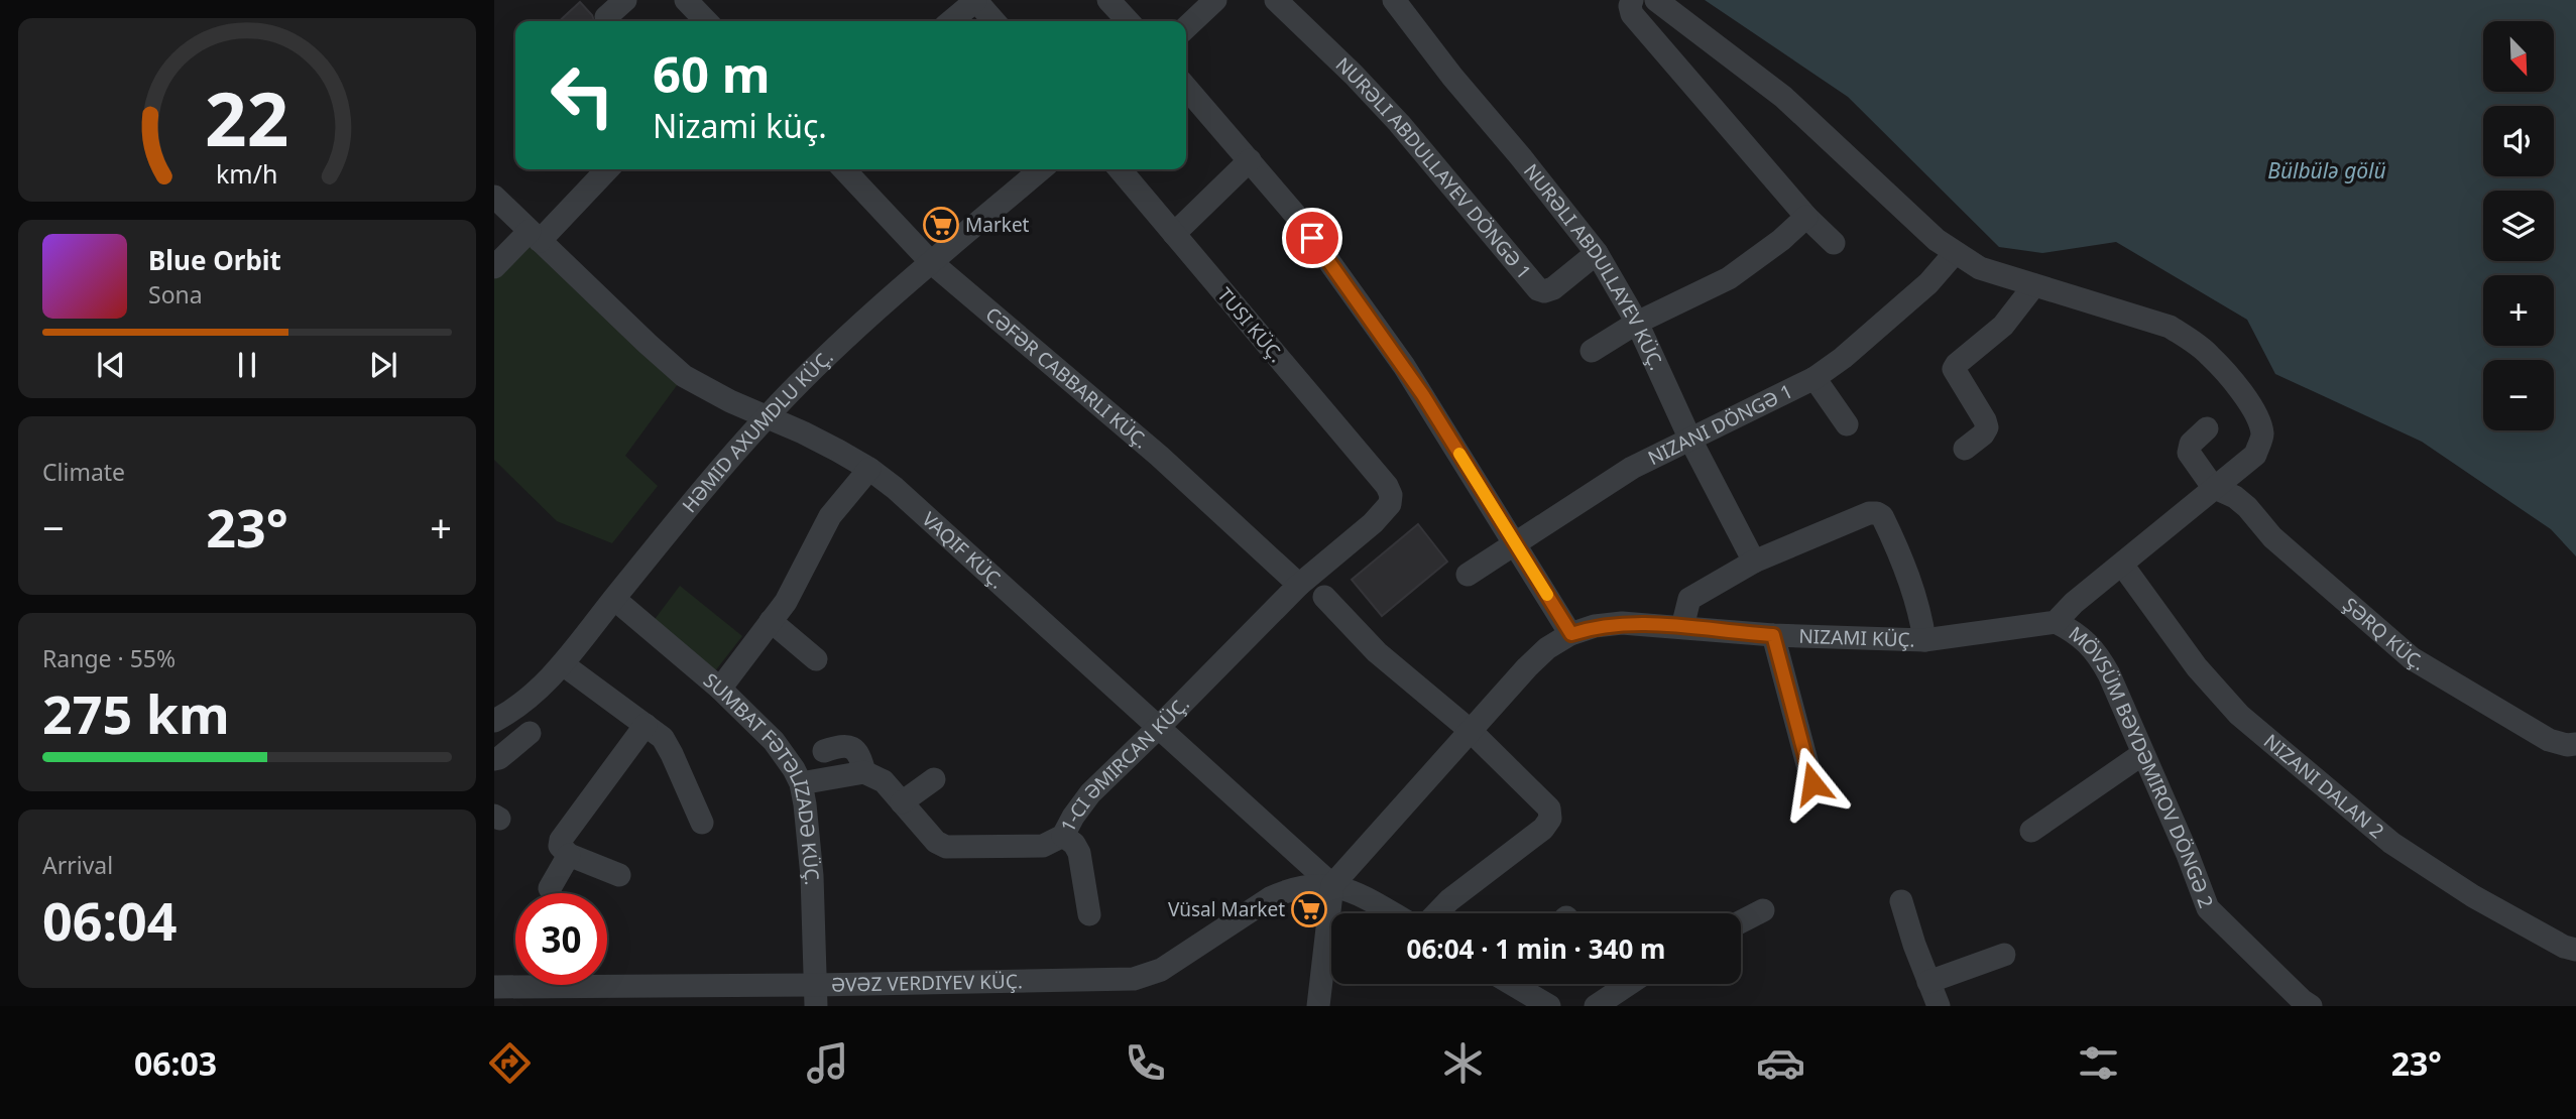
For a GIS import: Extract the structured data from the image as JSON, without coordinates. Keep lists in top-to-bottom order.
{
  "streets": {
    "street": [
      "NURƏLI ABDULLAYEV DÖNGƏ 1",
      "NURƏLI ABDULLAYEV KÜÇ.",
      "TUSI KÜÇ.",
      "NIZANI DÖNGƏ 1",
      "HƏMID AXUMDLU KÜÇ.",
      "VAQIF KÜÇ.",
      "ŞƏRQ KÜÇ.",
      "NIZAMI KÜÇ.",
      "1-CI ƏMIRCAN KÜÇ.",
      "MÖVSÜM BƏYDƏMIROV DÖNGƏ 2",
      "SUMBAT FƏTƏLIZADƏ KÜÇ.",
      "NIZANI DALAN 2",
      "ƏVƏZ VERDIYEV KÜÇ."
    ]
  },
  "crossings": [
    ["NURƏLI ABDULLAYEV DÖNGƏ 1", "NURƏLI ABDULLAYEV KÜÇ."],
    ["NURƏLI ABDULLAYEV KÜÇ.", "NIZANI DÖNGƏ 1"],
    ["TUSI KÜÇ.", "1-CI ƏMIRCAN KÜÇ."],
    ["HƏMID AXUMDLU KÜÇ.", "VAQIF KÜÇ."],
    ["HƏMID AXUMDLU KÜÇ.", "SUMBAT FƏTƏLIZADƏ KÜÇ."],
    ["VAQIF KÜÇ.", "NIZAMI KÜÇ."],
    ["VAQIF KÜÇ.", "1-CI ƏMIRCAN KÜÇ."],
    ["VAQIF KÜÇ.", "ƏVƏZ VERDIYEV KÜÇ."],
    ["NIZAMI KÜÇ.", "MÖVSÜM BƏYDƏMIROV DÖNGƏ 2"],
    ["NIZAMI KÜÇ.", "ƏVƏZ VERDIYEV KÜÇ."],
    ["SUMBAT FƏTƏLIZADƏ KÜÇ.", "ƏVƏZ VERDIYEV KÜÇ."]
  ],
  "water": ["Bülbülə gölü"],
  "places": {
    "supermarket": ["Market", "Vüsal Market"]
  },
  "north": "bottom right",
  "page": {
    "map_buttons": ["+", "−"],
    "turn": ["60 m", "Nizami küç."],
    "song": ["Blue Orbit", "Sona"],
    "tile": [
      "Climate",
      ["Range · 55%", "275 km"],
      ["Arrival", "06:04"]
    ],
    "heat": ["−", "23°", "+"],
    "limit": "30",
    "trip": "06:04 · 1 min · 340 m",
    "tabs": ["06:03", "23°"],
    "gauge": ["22", "km/h"]
  }
}
